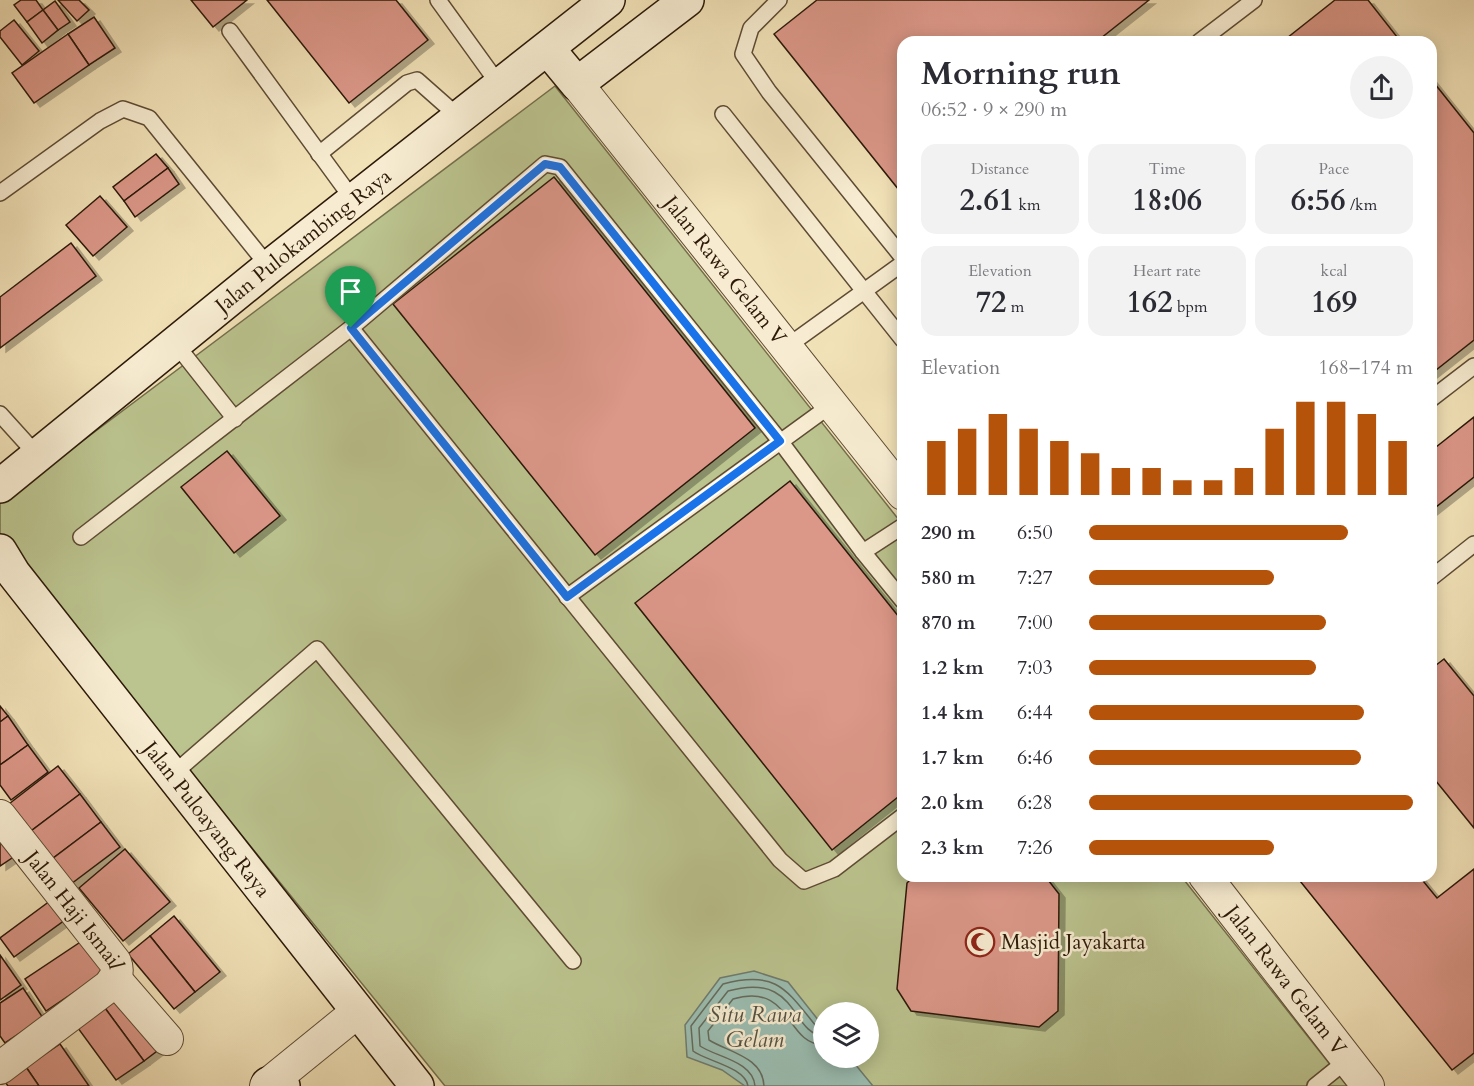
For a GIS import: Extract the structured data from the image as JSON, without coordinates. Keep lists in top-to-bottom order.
{
  "streets": {
    "street": [
      "Jalan Pulokambing Raya",
      "Jalan Rawa Gelam V",
      "Jalan Puloayang Raya",
      "Jalan Haji Ismail"
    ]
  },
  "crossings": [
    ["Jalan Pulokambing Raya", "Jalan Rawa Gelam V"]
  ],
  "water": ["Situ Rawa Gelam"],
  "places": {
    "mosque": ["Masjid Jayakarta"]
  },
  "page": {
    "heading": ["Morning run", "06:52 · 9 × 290 m"],
    "stats": [
      ["Distance", "2.61 km"],
      ["Time", "18:06"],
      ["Pace", "6:56 /km"],
      ["Elevation", "72 m"],
      ["Heart rate", "162 bpm"],
      ["kcal", "169"]
    ],
    "chart": ["Elevation", "168–174 m"],
    "list": [
      {
        "name": "290 m",
        "note": "6:50"
      },
      {
        "name": "580 m",
        "note": "7:27"
      },
      {
        "name": "870 m",
        "note": "7:00"
      },
      {
        "name": "1.2 km",
        "note": "7:03"
      },
      {
        "name": "1.4 km",
        "note": "6:44"
      },
      {
        "name": "1.7 km",
        "note": "6:46"
      },
      {
        "name": "2.0 km",
        "note": "6:28"
      },
      {
        "name": "2.3 km",
        "note": "7:26"
      }
    ]
  }
}
